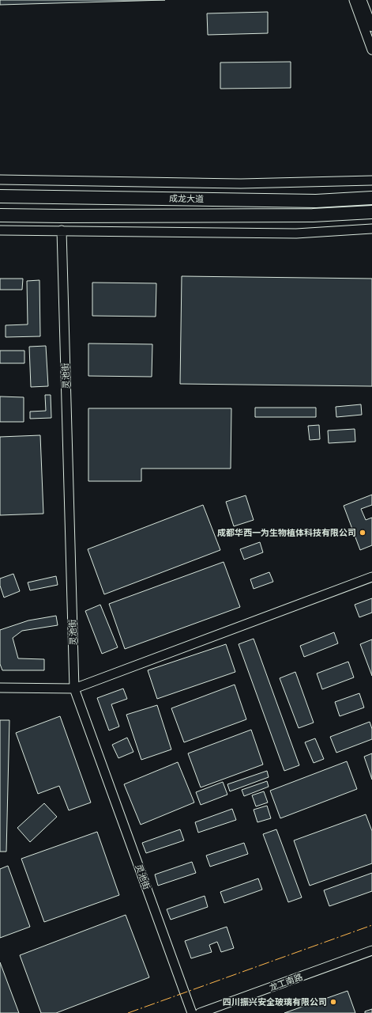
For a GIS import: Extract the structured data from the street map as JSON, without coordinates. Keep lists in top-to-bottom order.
{
  "streets": {
    "highway": ["成龙大道"],
    "street": ["灵池街", "龙工南路"]
  },
  "places": ["成都华西一为生物植体科技有限公司", "四川振兴安全玻璃有限公司"]
}
